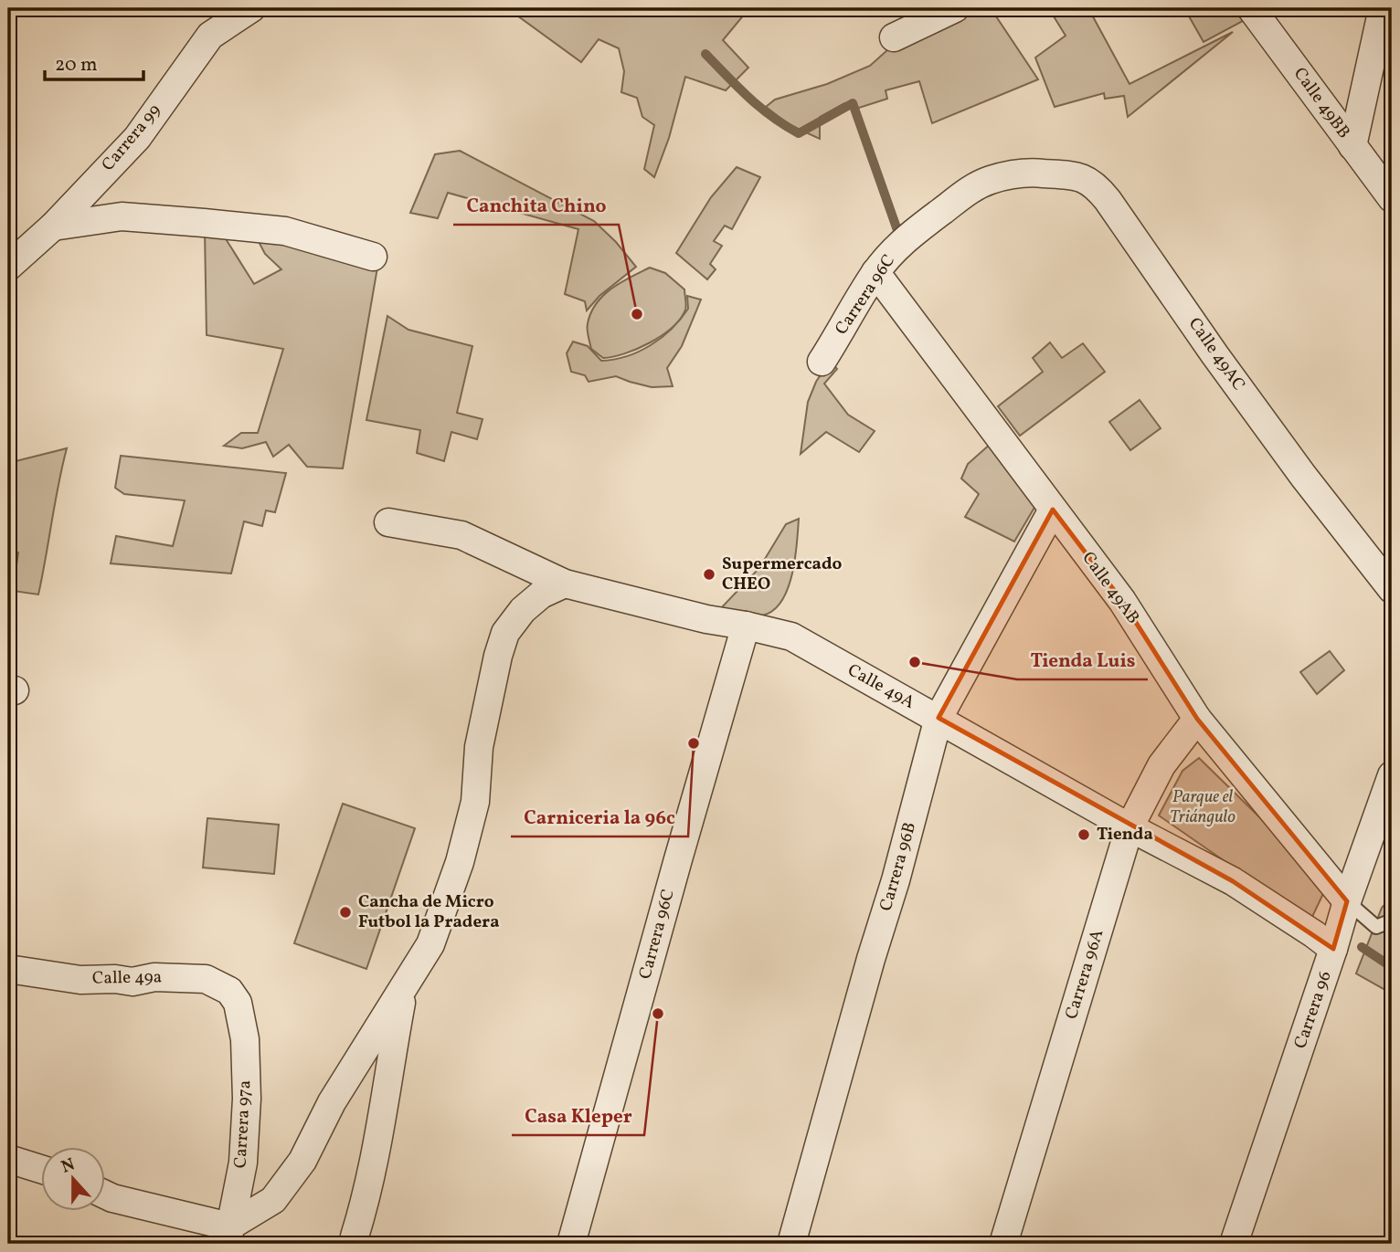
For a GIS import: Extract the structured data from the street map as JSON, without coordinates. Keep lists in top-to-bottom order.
{
  "streets": {
    "street": [
      "Calle 49BB",
      "Carrera 99",
      "Carrera 96C",
      "Calle 49AC",
      "Calle 49AB",
      "Calle 49A",
      "Carrera 96B",
      "Carrera 96A",
      "Calle 49a",
      "Carrera 96",
      "Carrera 97a"
    ]
  },
  "crossings": [
    ["Carrera 96C", "Calle 49AC"],
    ["Carrera 96C", "Calle 49AB"],
    ["Carrera 96C", "Calle 49A"],
    ["Calle 49AB", "Carrera 96B"],
    ["Calle 49AB", "Carrera 96A"],
    ["Calle 49AB", "Carrera 96"],
    ["Calle 49A", "Carrera 96B"],
    ["Calle 49A", "Carrera 96A"],
    ["Calle 49A", "Carrera 96"],
    ["Calle 49a", "Carrera 97a"]
  ],
  "parks": ["Parque el Triángulo"],
  "places": [
    "Canchita Chino",
    "Supermercado CHEO",
    "Tienda Luis",
    "Carniceria la 96c",
    "Tienda",
    "Cancha de Micro Futbol la Pradera",
    "Casa Kleper"
  ],
  "scale_bar": "20 m",
  "north": "top"
}
